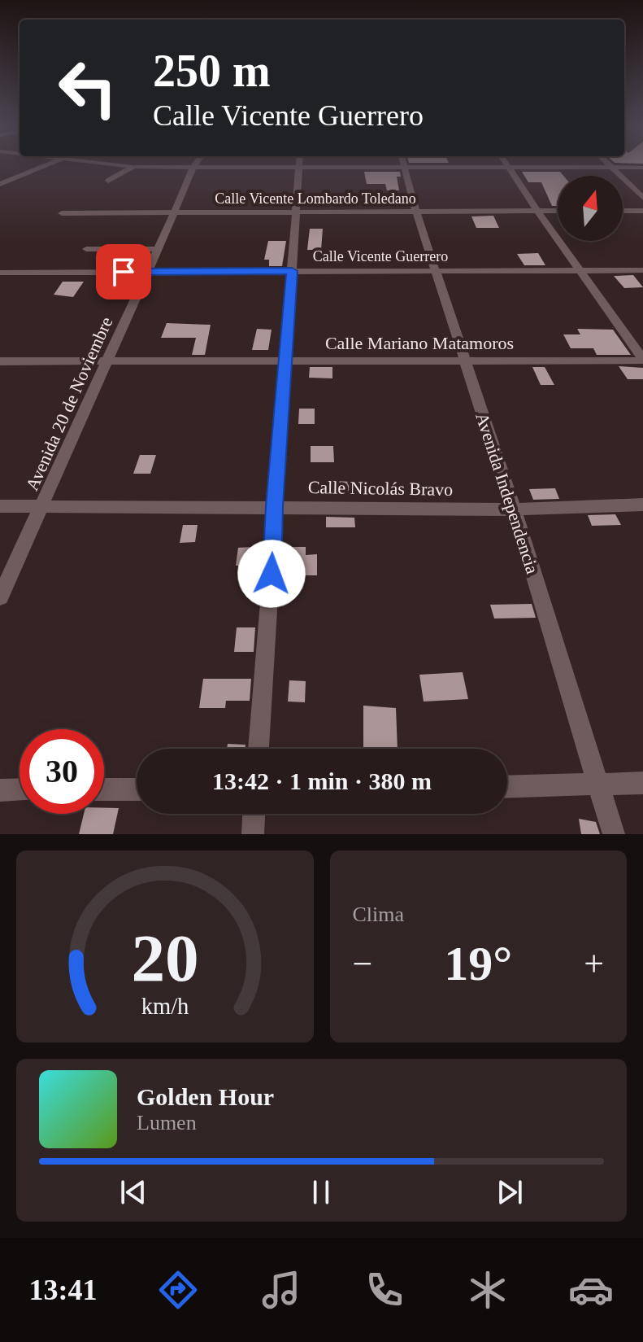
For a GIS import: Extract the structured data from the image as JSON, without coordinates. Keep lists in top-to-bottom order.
{
  "streets": {
    "street": [
      "Calle Vicente Lombardo Toledano",
      "Calle Vicente Guerrero",
      "Calle Mariano Matamoros",
      "Avenida 20 de Noviembre",
      "Calle Nicolás Bravo",
      "Avenida Independencia"
    ]
  },
  "crossings": [
    ["Calle Vicente Lombardo Toledano", "Avenida 20 de Noviembre"],
    ["Calle Vicente Lombardo Toledano", "Avenida Independencia"],
    ["Calle Vicente Guerrero", "Avenida 20 de Noviembre"],
    ["Calle Vicente Guerrero", "Avenida Independencia"],
    ["Calle Mariano Matamoros", "Avenida 20 de Noviembre"],
    ["Calle Mariano Matamoros", "Avenida Independencia"],
    ["Avenida 20 de Noviembre", "Calle Nicolás Bravo"],
    ["Calle Nicolás Bravo", "Avenida Independencia"]
  ],
  "north": "top",
  "page": {
    "turn": ["250 m", "Calle Vicente Guerrero"],
    "limit": "30",
    "trip": "13:42 · 1 min · 380 m",
    "tile": "Clima",
    "heat": ["−", "19°", "+"],
    "song": ["Golden Hour", "Lumen"],
    "tabs": "13:41",
    "gauge": ["20", "km/h"]
  }
}
